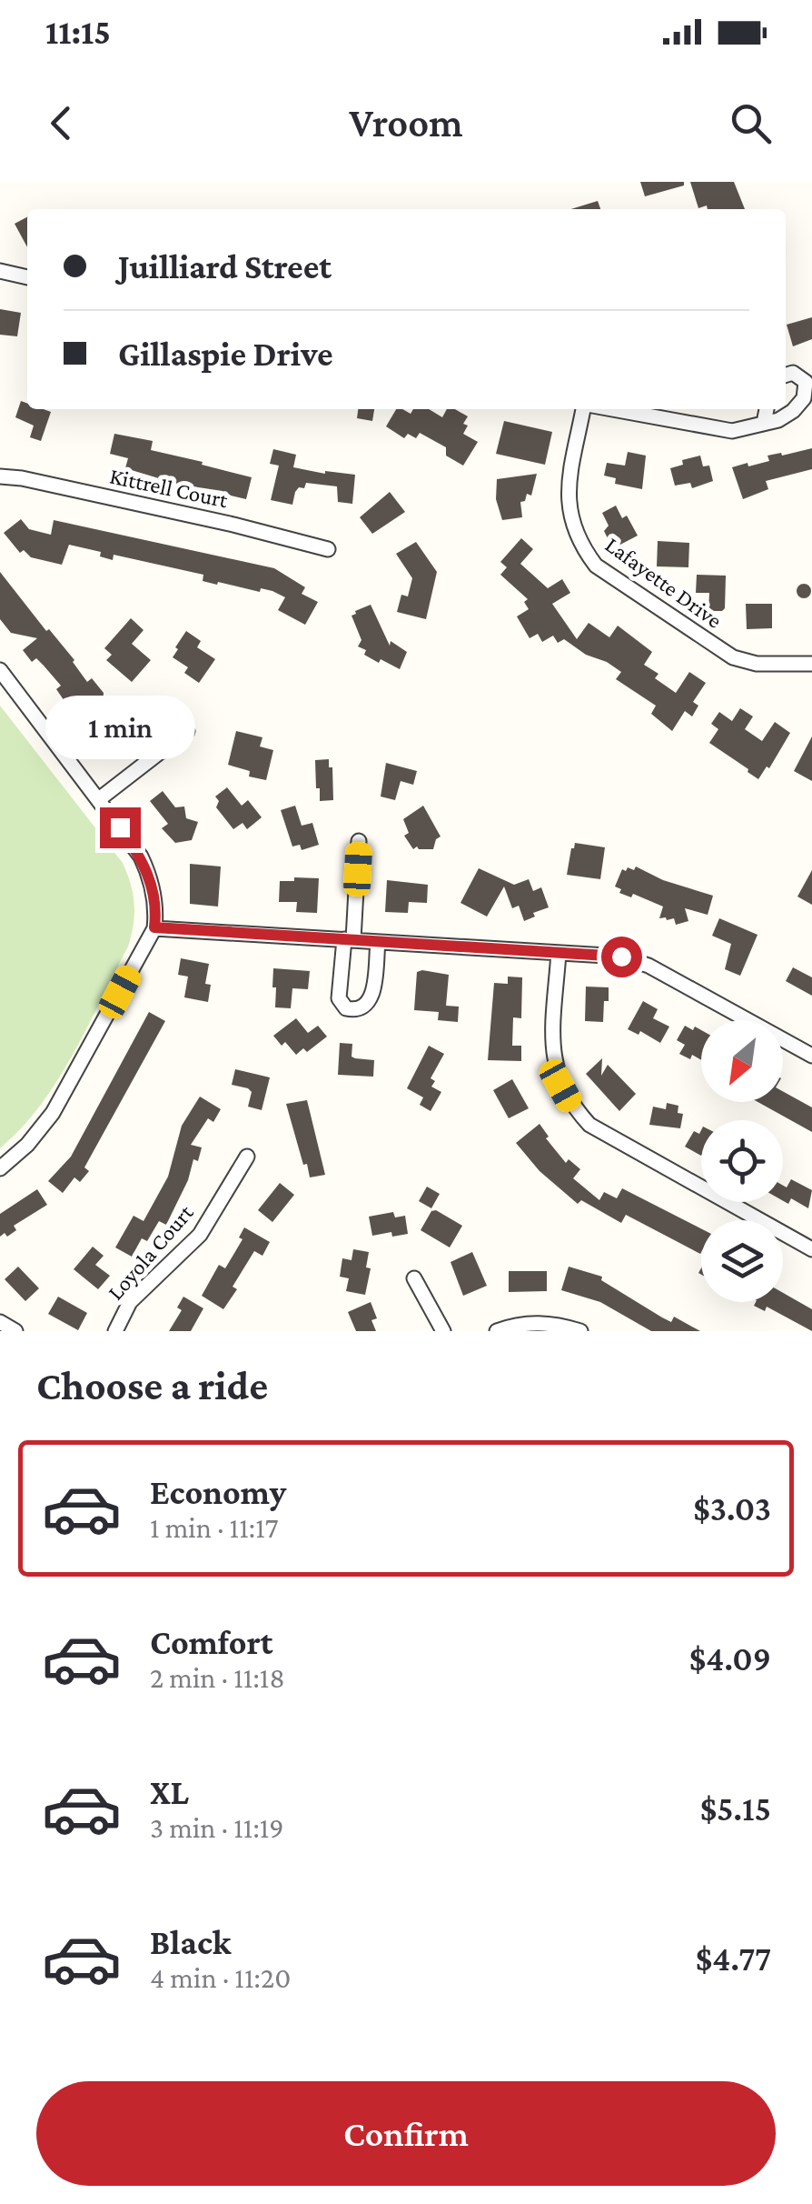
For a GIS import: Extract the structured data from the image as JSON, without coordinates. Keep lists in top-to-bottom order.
{
  "streets": {
    "street": ["Kittrell Court", "Lafayette Drive", "Loyola Court"]
  },
  "north": "bottom left",
  "page": {
    "status": "11:15",
    "header": "Vroom",
    "banner": ["Juilliard Street", "Gillaspie Drive"],
    "bubble": "1 min",
    "heading": "Choose a ride",
    "list": [
      {
        "name": "Economy",
        "note": "1 min · 11:17",
        "value": "$3.03"
      },
      {
        "name": "Comfort",
        "note": "2 min · 11:18",
        "value": "$4.09"
      },
      {
        "name": "XL",
        "note": "3 min · 11:19",
        "value": "$5.15"
      },
      {
        "name": "Black",
        "note": "4 min · 11:20",
        "value": "$4.77"
      }
    ],
    "buttons": "Confirm"
  }
}
